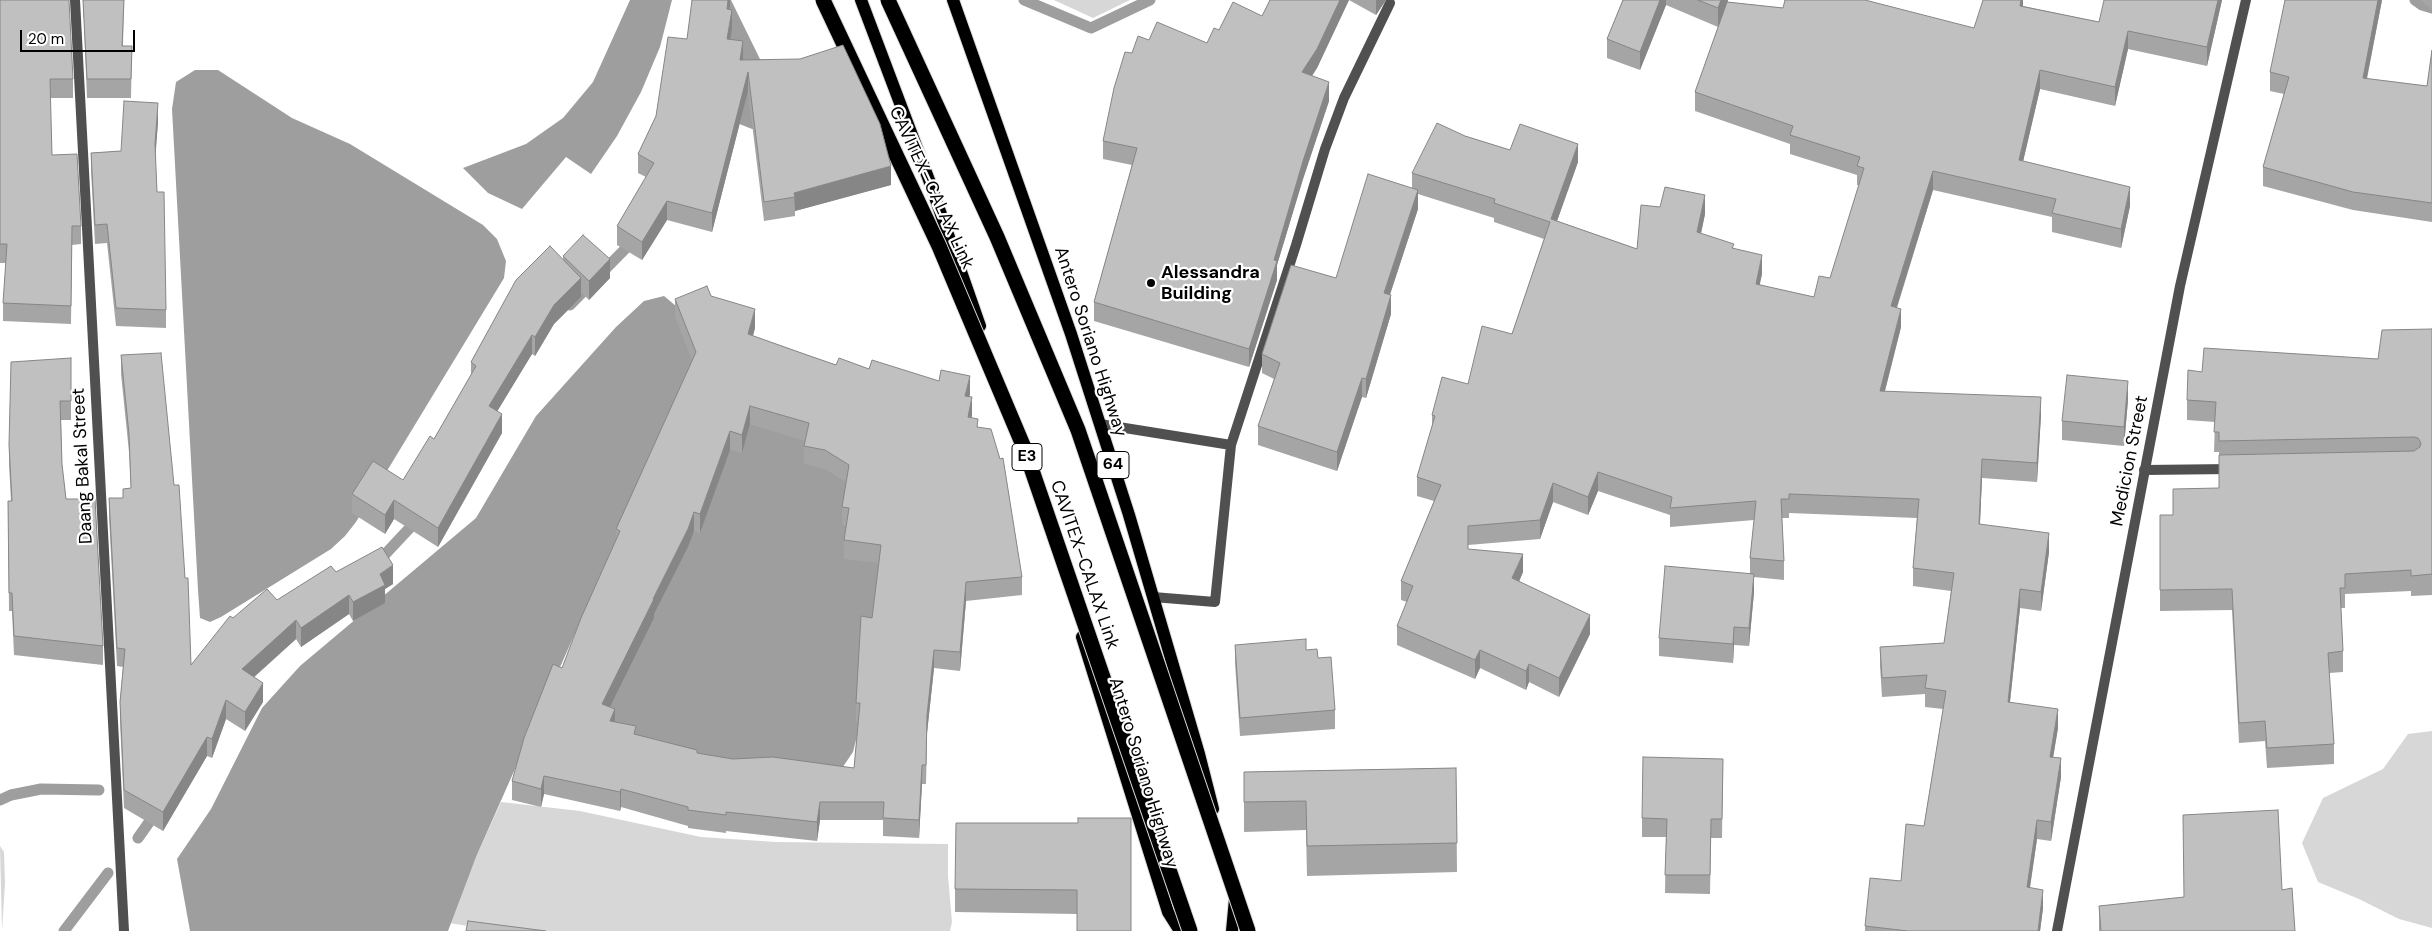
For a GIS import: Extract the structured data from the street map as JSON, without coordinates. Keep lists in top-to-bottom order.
{
  "streets": {
    "highway": ["CAVITEX–CALAX Link", "E3"],
    "main road": ["Antero Soriano Highway", "64"],
    "street": ["Medicion Street", "Daang Bakal Street"]
  },
  "places": ["Alessandra Building"],
  "scale_bar": "20 m"
}
